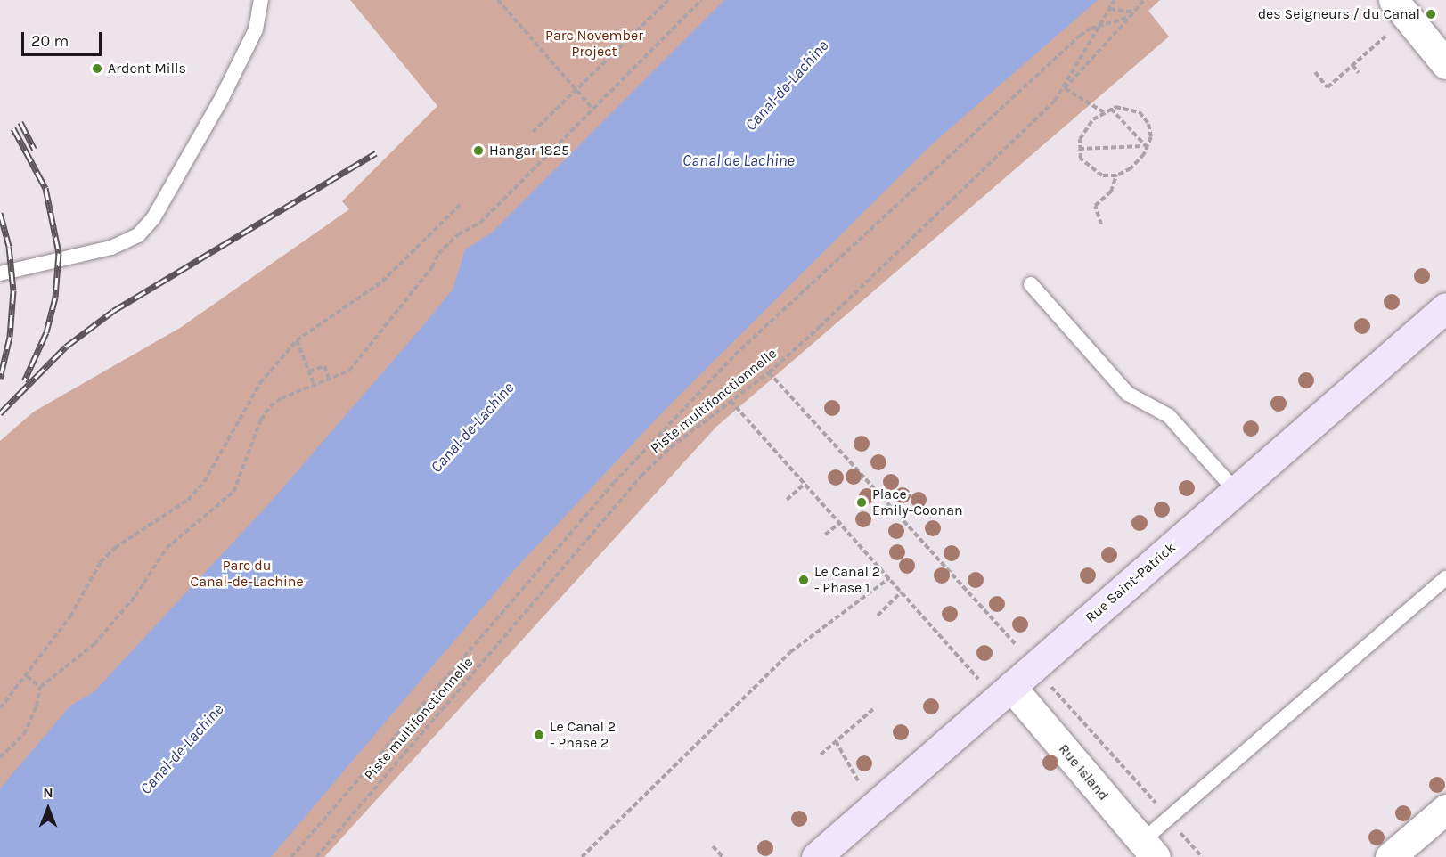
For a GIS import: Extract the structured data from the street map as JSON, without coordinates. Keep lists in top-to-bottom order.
{
  "streets": {
    "main road": ["Rue Saint-Patrick"],
    "street": ["Rue Island"],
    "path": ["Piste multifonctionnelle"]
  },
  "crossings": [
    ["Rue Saint-Patrick", "Rue Island"]
  ],
  "water": ["Canal-de-Lachine", "Canal de Lachine"],
  "parks": ["Parc November Project", "Parc du Canal-de-Lachine"],
  "places": [
    "des Seigneurs / du Canal",
    "Ardent Mills",
    "Hangar 1825",
    "Place Emily-Coonan",
    "Le Canal 2 - Phase 1",
    "Le Canal 2 - Phase 2"
  ],
  "scale_bar": "20 m",
  "north": "top"
}
